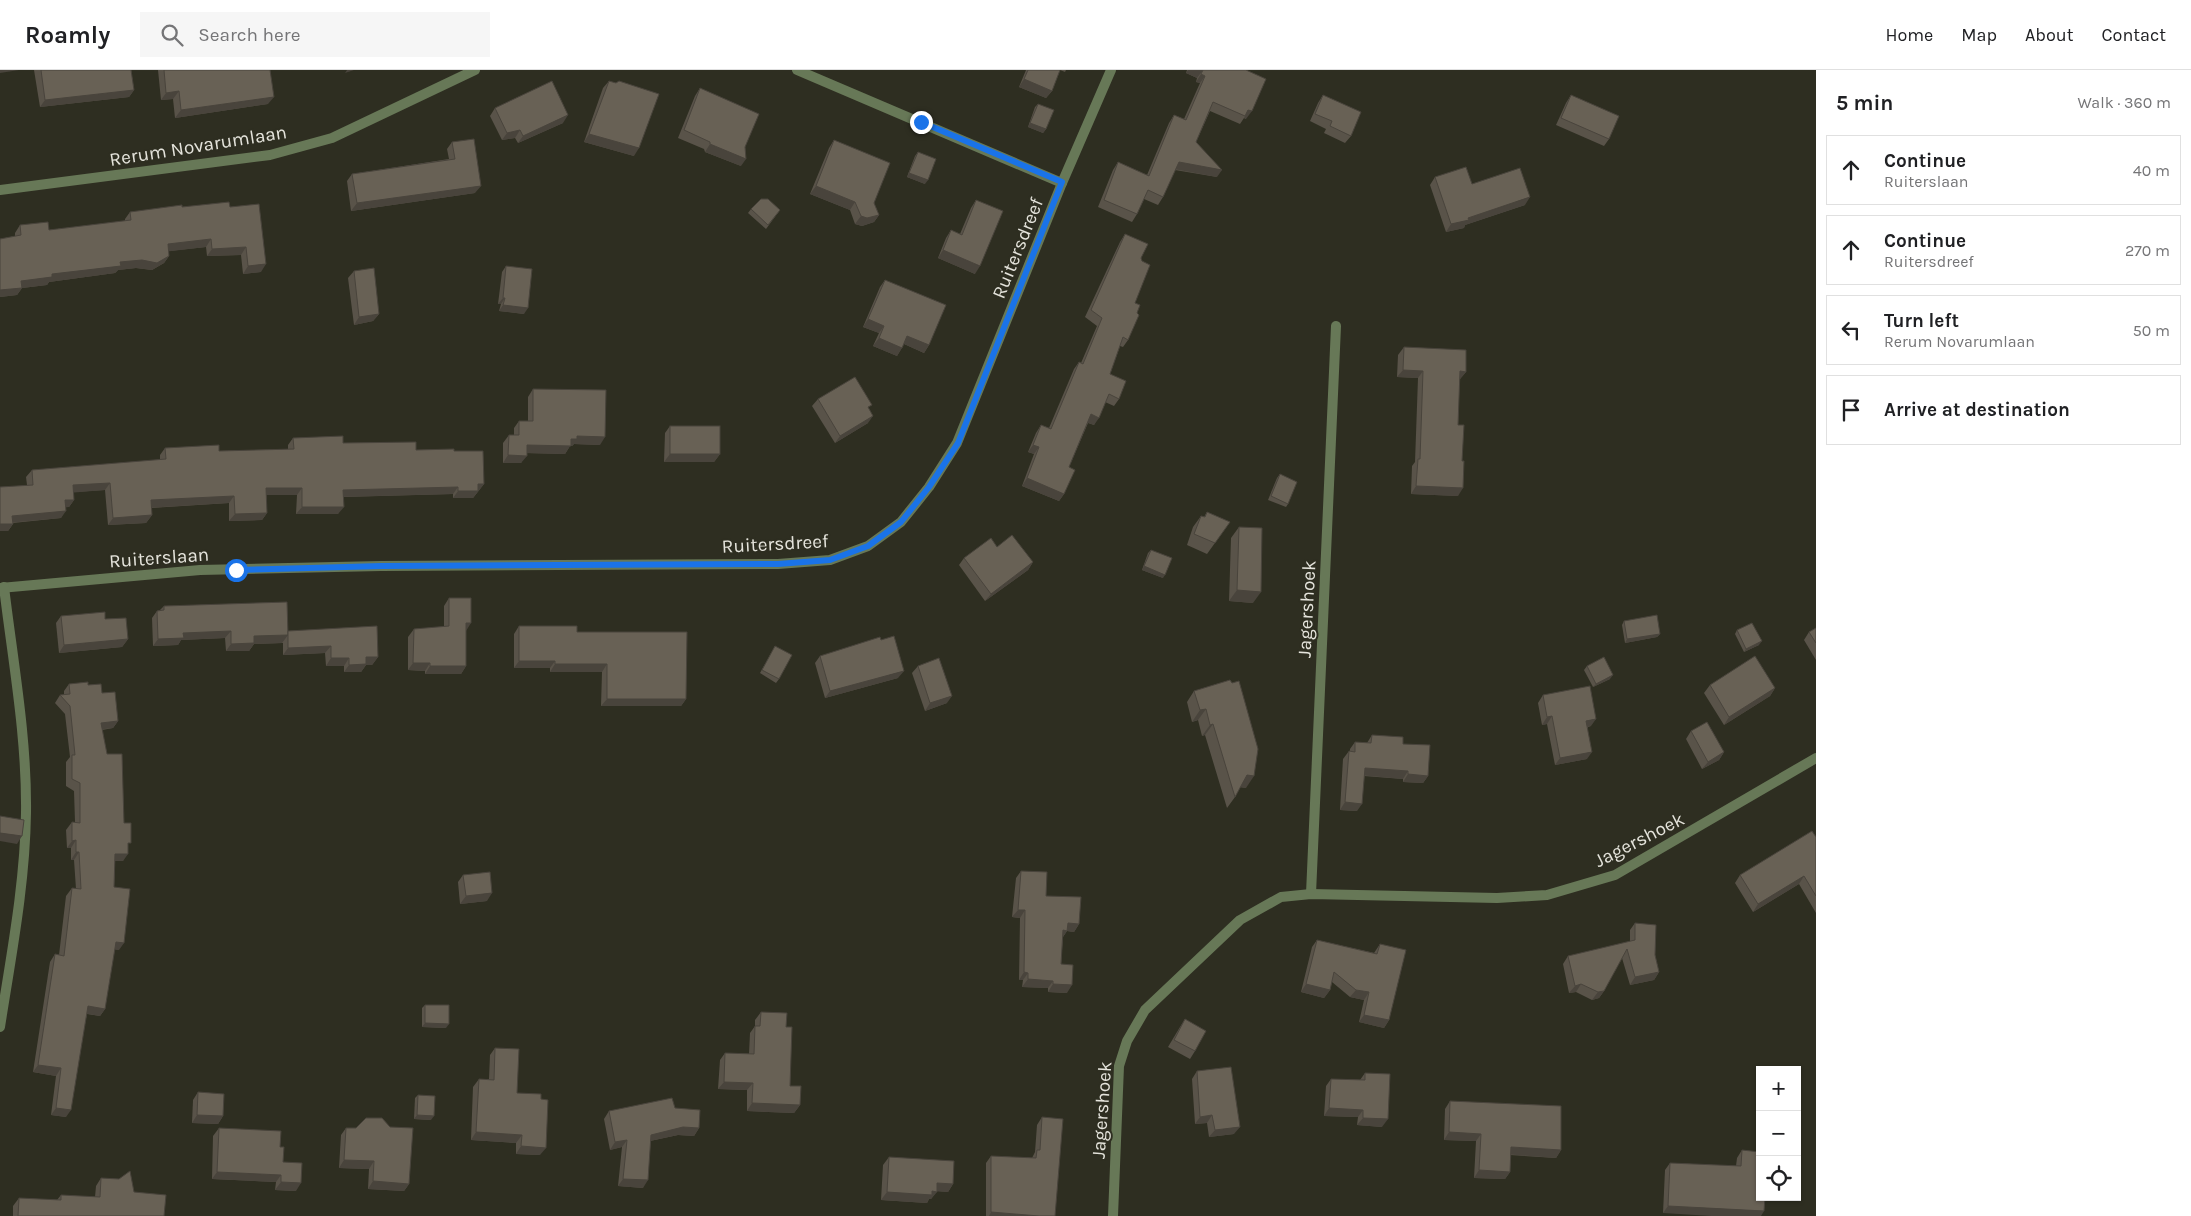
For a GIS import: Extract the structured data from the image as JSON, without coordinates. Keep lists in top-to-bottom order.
{
  "streets": {
    "street": [
      "Rerum Novarumlaan",
      "Ruitersdreef",
      "Ruiterslaan",
      "Jagershoek"
    ]
  },
  "crossings": [
    ["Ruitersdreef", "Ruiterslaan"]
  ],
  "page": {
    "header": "Roamly",
    "search": "Search here",
    "nav": [
      "Home",
      "Map",
      "About",
      "Contact"
    ],
    "heading": ["5 min", "Walk · 360 m"],
    "list": [
      ["Continue", "Ruiterslaan", "40 m"],
      ["Continue", "Ruitersdreef", "270 m"],
      ["Turn left", "Rerum Novarumlaan", "50 m"],
      "Arrive at destination"
    ],
    "map_buttons": ["+", "−"]
  }
}
